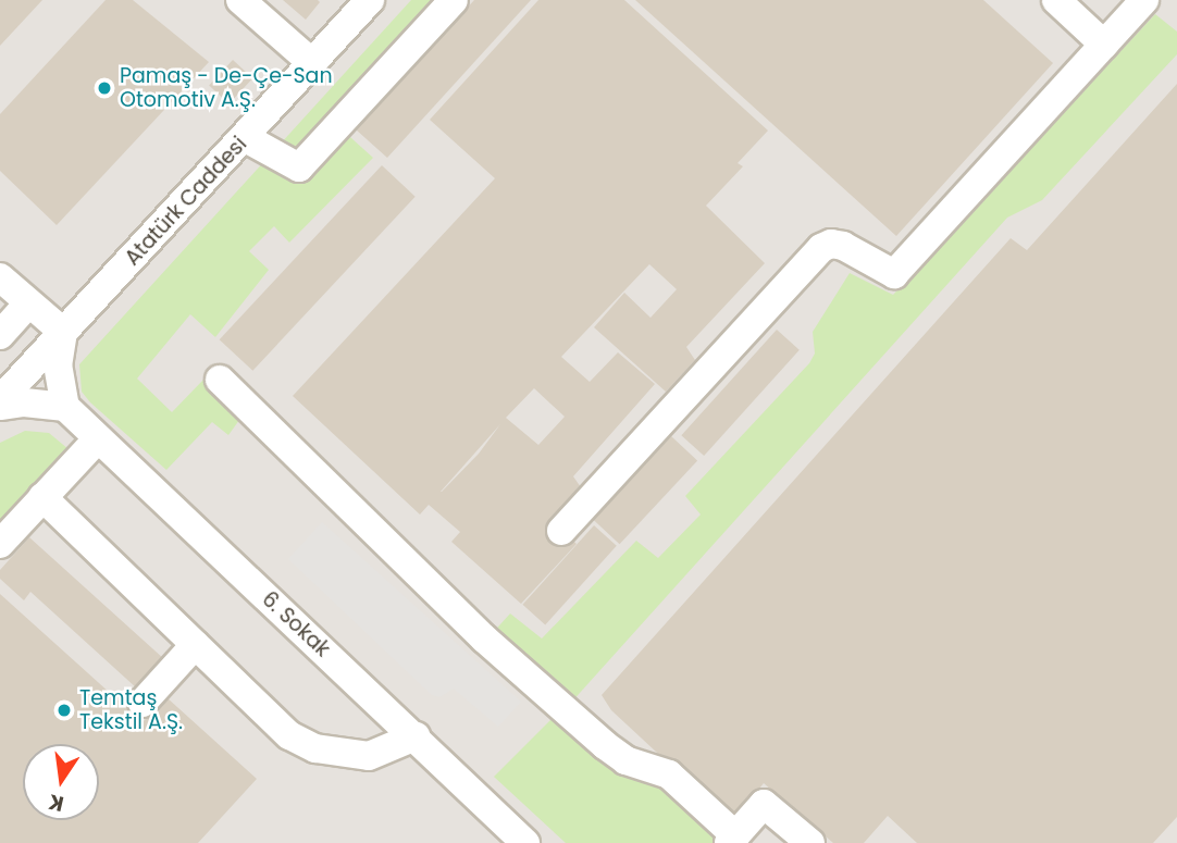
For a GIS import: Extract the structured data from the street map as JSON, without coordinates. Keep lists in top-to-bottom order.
{
  "streets": {
    "street": ["Atatürk Caddesi", "6. Sokak"]
  },
  "places": ["Pamaş - De-Çe-San Otomotiv A.Ş.", "Temtaş Tekstil A.Ş."],
  "north": "bottom"
}
